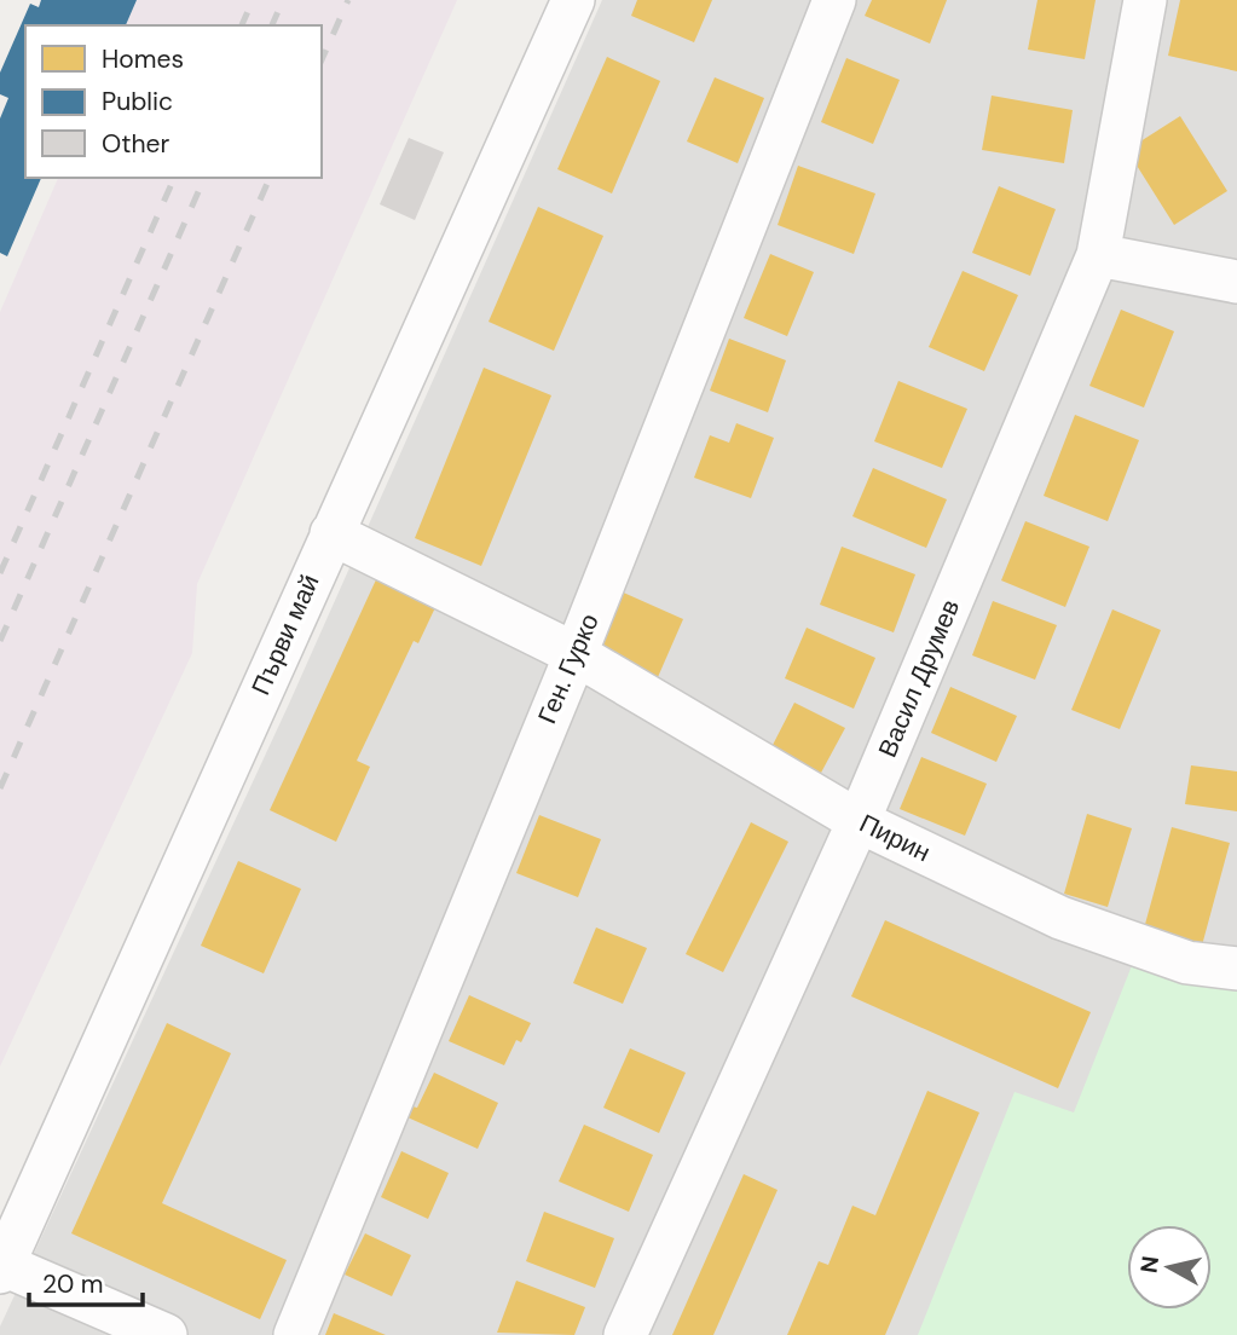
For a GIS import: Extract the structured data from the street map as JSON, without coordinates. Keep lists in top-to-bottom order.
{
  "streets": {
    "street": [
      "Първи май",
      "Ген. Гурко",
      "Васил Друмев",
      "Пирин"
    ]
  },
  "crossings": [
    ["Първи май", "Пирин"],
    ["Ген. Гурко", "Пирин"],
    ["Васил Друмев", "Пирин"]
  ],
  "legend": ["Homes", "Public", "Other"],
  "scale_bar": "20 m",
  "north": "left"
}
